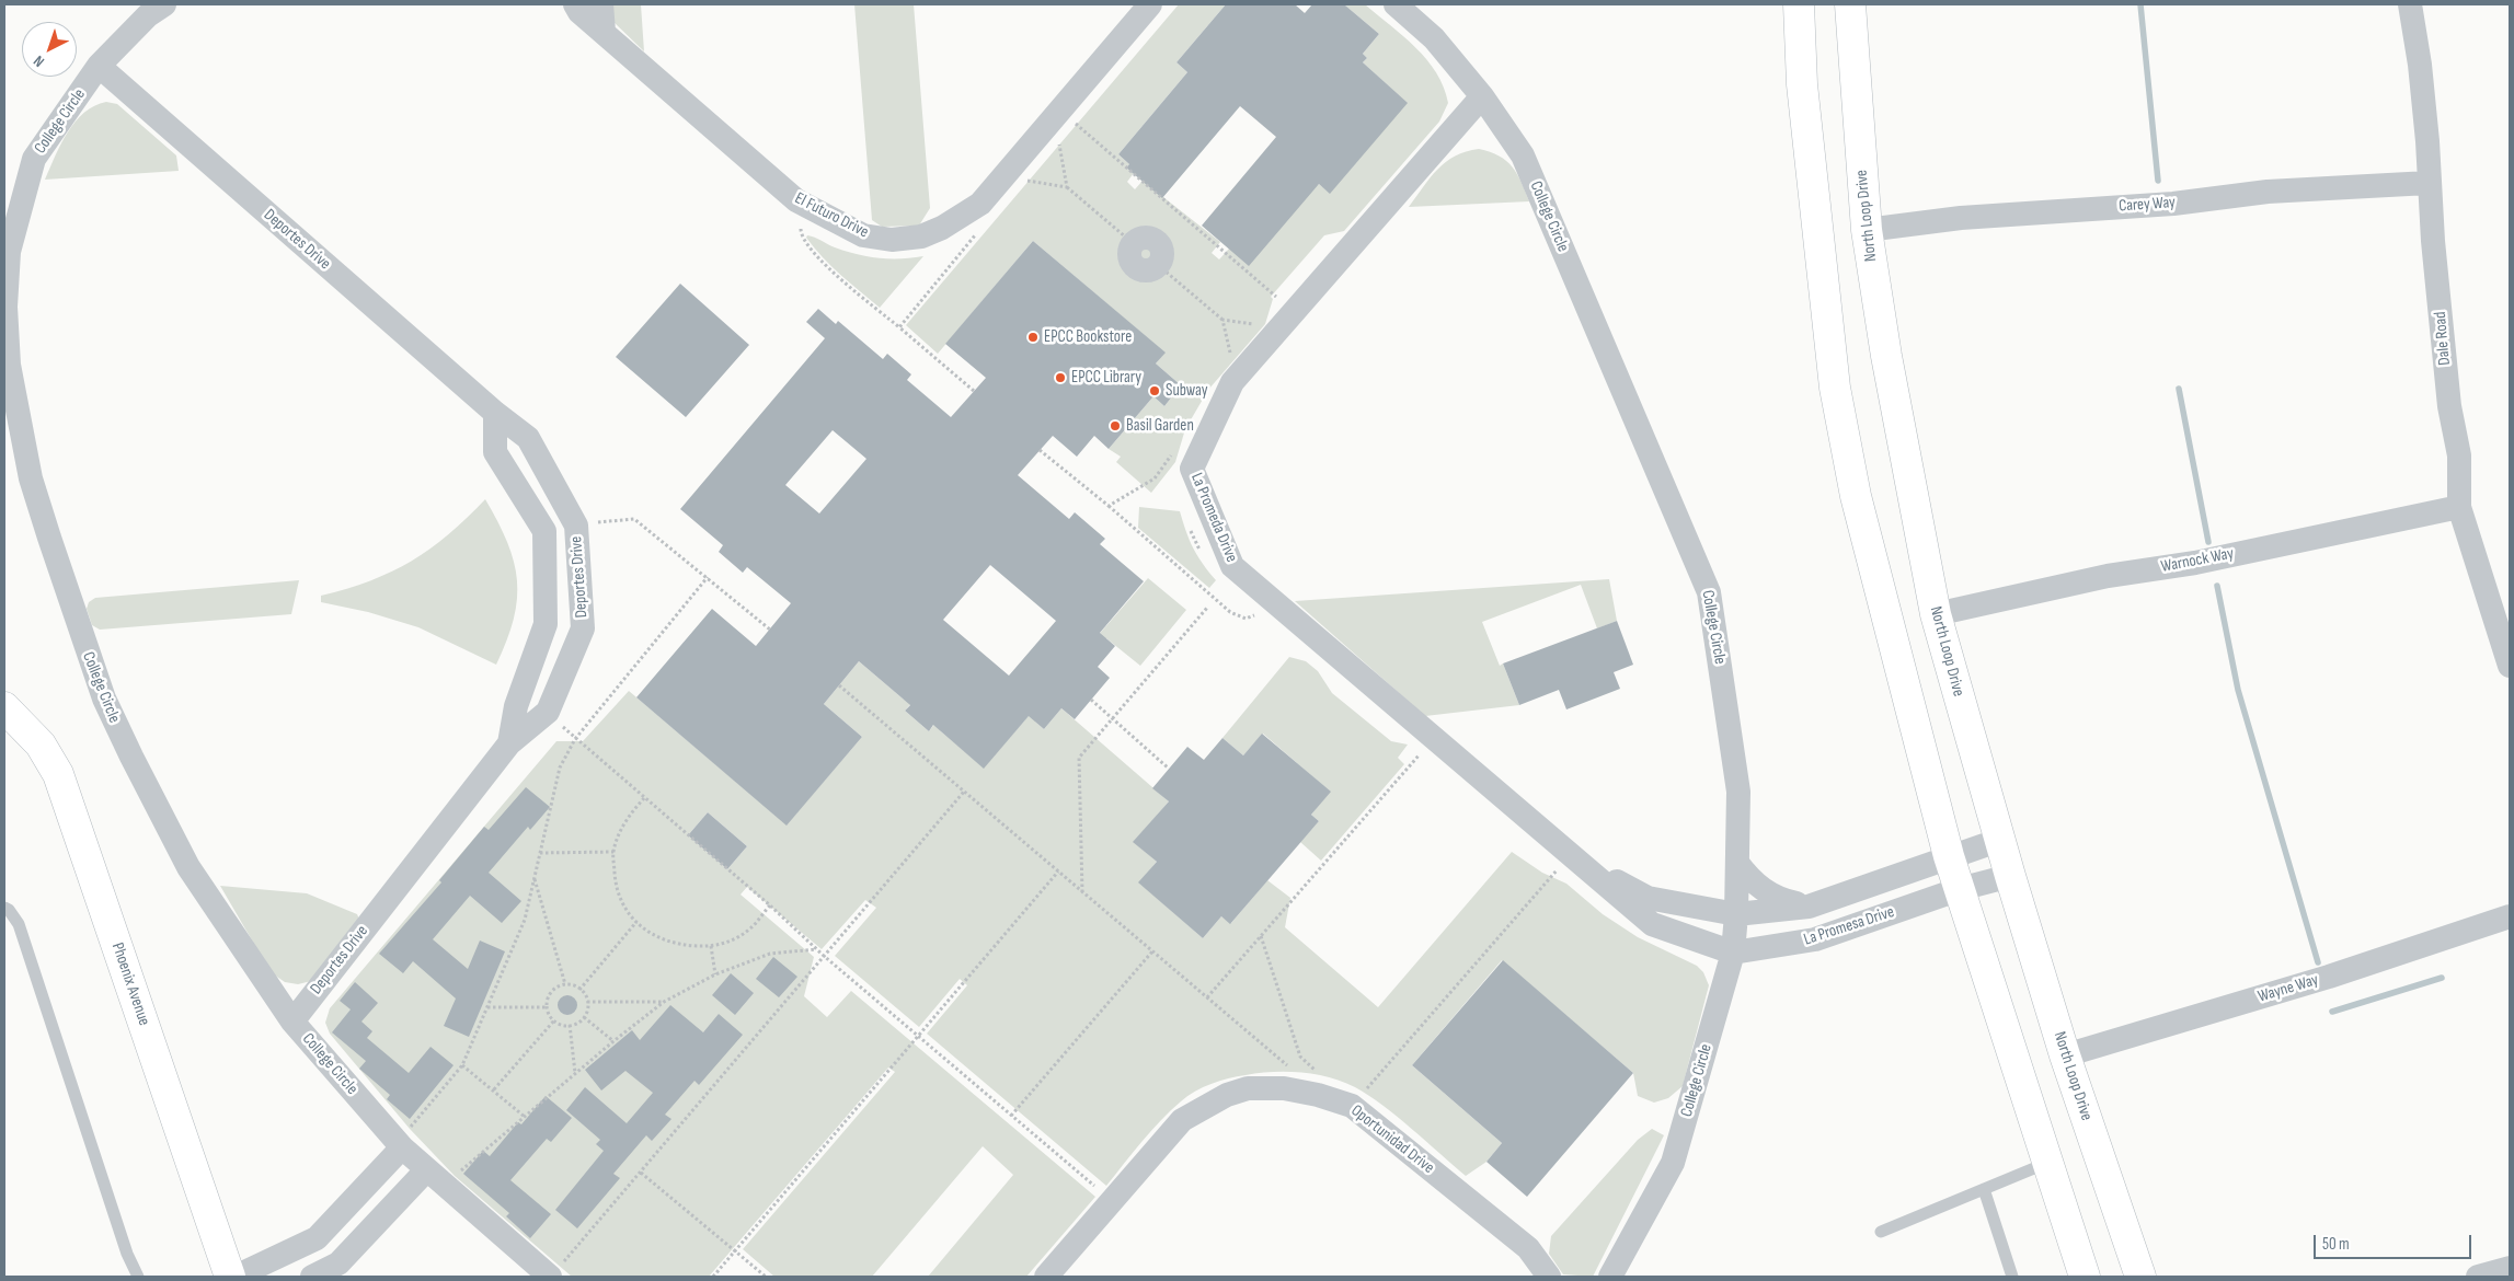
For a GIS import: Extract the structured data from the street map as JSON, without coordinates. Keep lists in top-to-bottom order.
{
  "streets": {
    "main road": ["North Loop Drive", "Phoenix Avenue"],
    "street": [
      "College Circle",
      "Carey Way",
      "El Futuro Drive",
      "Deportes Drive",
      "Dale Road",
      "La Promeda Drive",
      "Warnock Way",
      "La Promesa Drive",
      "Wayne Way",
      "Oportunidad Drive"
    ]
  },
  "crossings": [
    ["College Circle", "Deportes Drive"],
    ["College Circle", "La Promeda Drive"],
    ["College Circle", "La Promesa Drive"],
    ["Carey Way", "North Loop Drive"],
    ["Carey Way", "Dale Road"],
    ["North Loop Drive", "Warnock Way"],
    ["North Loop Drive", "La Promesa Drive"],
    ["North Loop Drive", "Wayne Way"],
    ["Dale Road", "Warnock Way"],
    ["La Promeda Drive", "La Promesa Drive"]
  ],
  "places": [
    "EPCC Bookstore",
    "EPCC Library",
    "Subway",
    "Basil Garden"
  ],
  "scale_bar": "50 m",
  "north": "bottom left"
}
